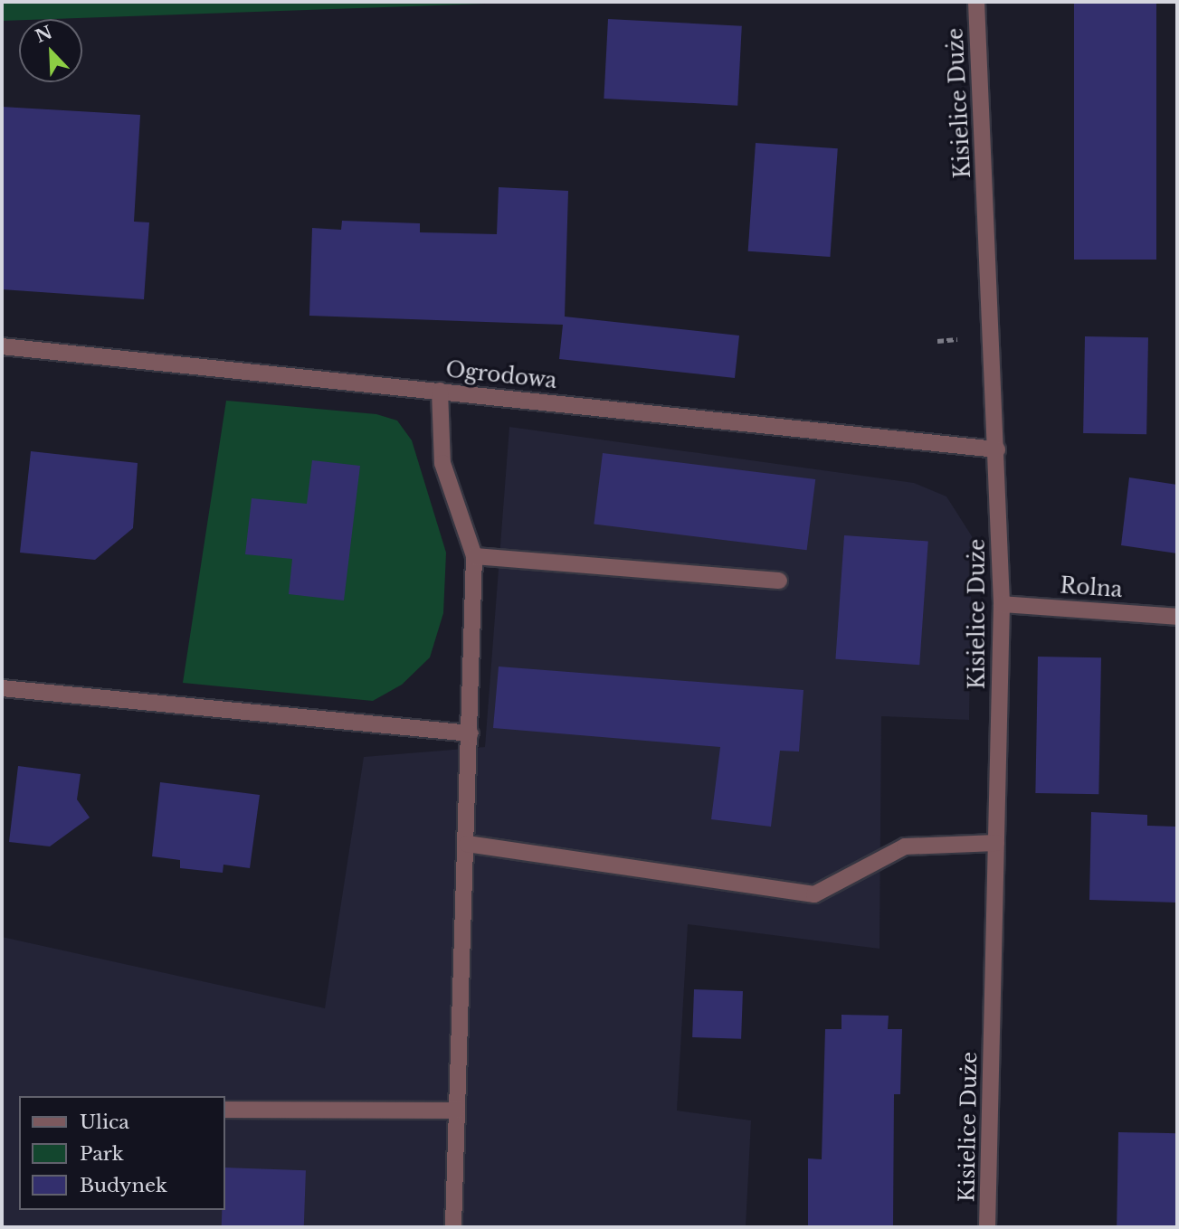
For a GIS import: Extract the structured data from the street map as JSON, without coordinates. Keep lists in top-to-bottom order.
{
  "streets": {
    "street": ["Kisielice Duże", "Ogrodowa", "Rolna"]
  },
  "crossings": [
    ["Kisielice Duże", "Ogrodowa"],
    ["Kisielice Duże", "Rolna"]
  ],
  "legend": ["Ulica", "Park", "Budynek"],
  "north": "top left"
}
